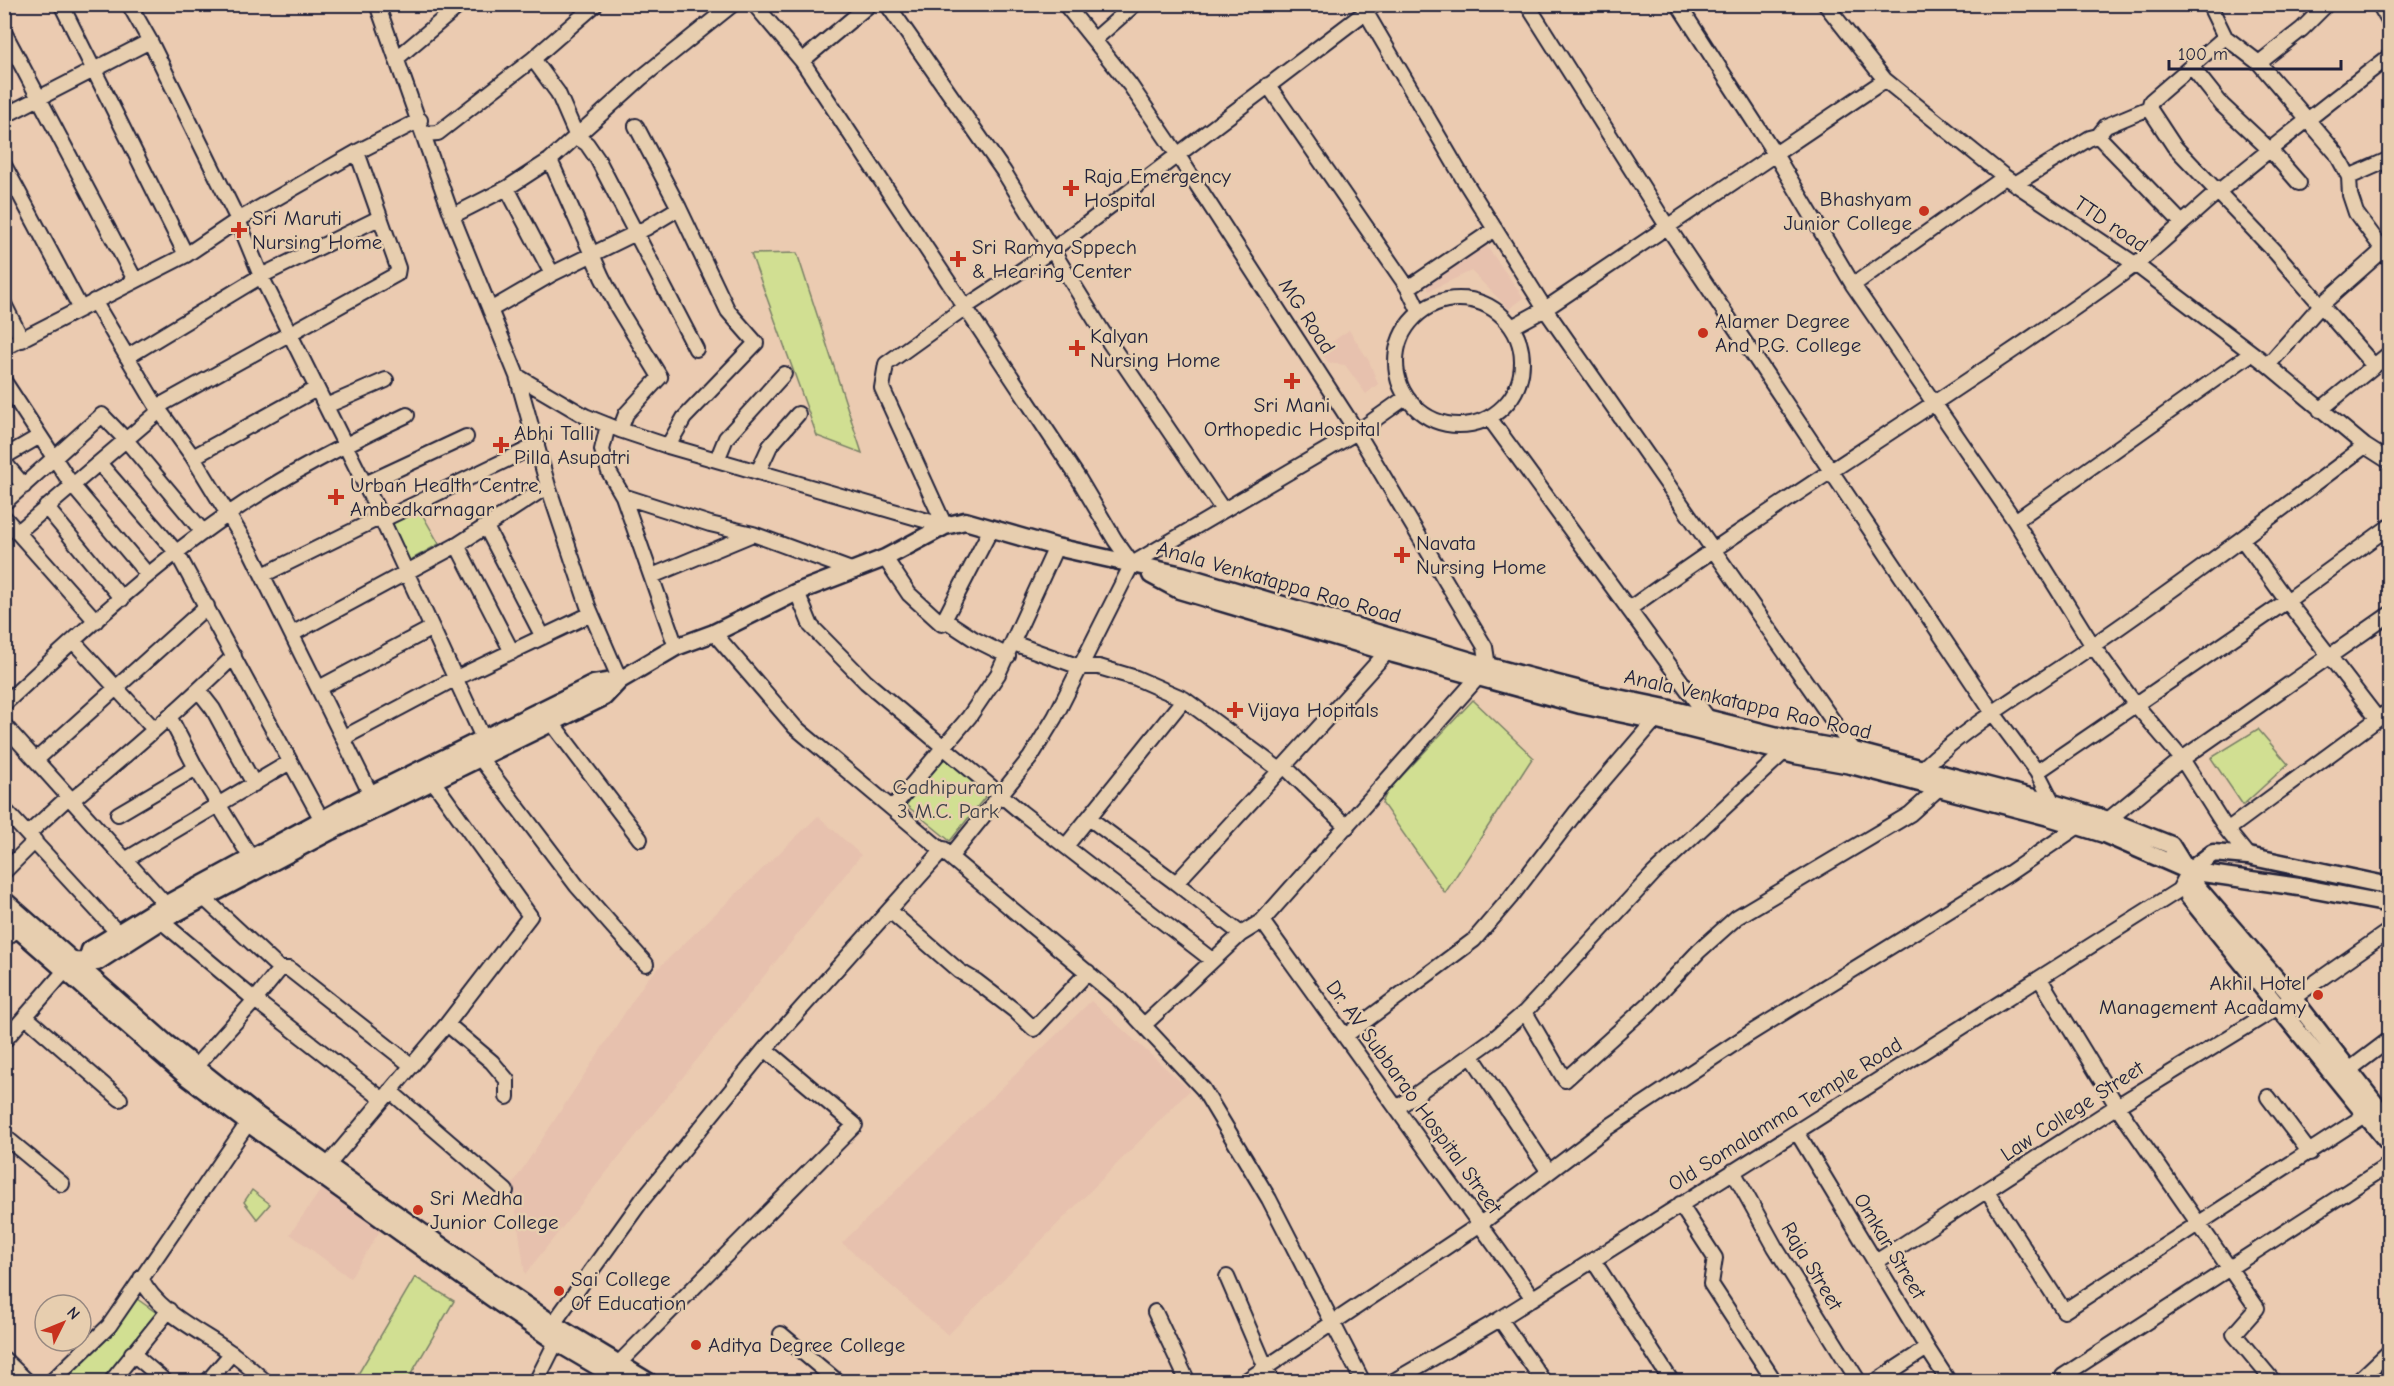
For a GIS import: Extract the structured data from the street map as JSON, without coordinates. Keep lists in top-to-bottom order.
{
  "streets": {
    "main road": ["Anala Venkatappa Rao Road"],
    "street": [
      "TTD road",
      "MG Road",
      "Dr. AV Subbarao Hospital Street",
      "Law College Street",
      "Old Somalamma Temple Road",
      "Omkar Street",
      "Raja Street"
    ]
  },
  "crossings": [
    ["MG Road", "Anala Venkatappa Rao Road"],
    ["Anala Venkatappa Rao Road", "Old Somalamma Temple Road"],
    ["Dr. AV Subbarao Hospital Street", "Old Somalamma Temple Road"],
    ["Law College Street", "Omkar Street"],
    ["Old Somalamma Temple Road", "Omkar Street"],
    ["Old Somalamma Temple Road", "Raja Street"]
  ],
  "parks": ["Gadhipuram 3 M.C. Park"],
  "places": {
    "health": [
      "Raja Emergency Hospital",
      "Sri Maruti Nursing Home",
      "Sri Ramya Sppech & Hearing Center",
      "Kalyan Nursing Home",
      "Sri Mani Orthopedic Hospital",
      "Abhi Talli Pilla Asupatri",
      "Urban Health Centre, Ambedkarnagar",
      "Navata Nursing Home",
      "Vijaya Hopitals"
    ],
    "other": [
      "Bhashyam Junior College",
      "Alamer Degree And P.G. College",
      "Akhil Hotel Management Acadamy",
      "Sri Medha Junior College",
      "Sai College Of Education",
      "Aditya Degree College"
    ]
  },
  "scale_bar": "100 m",
  "north": "top right"
}
